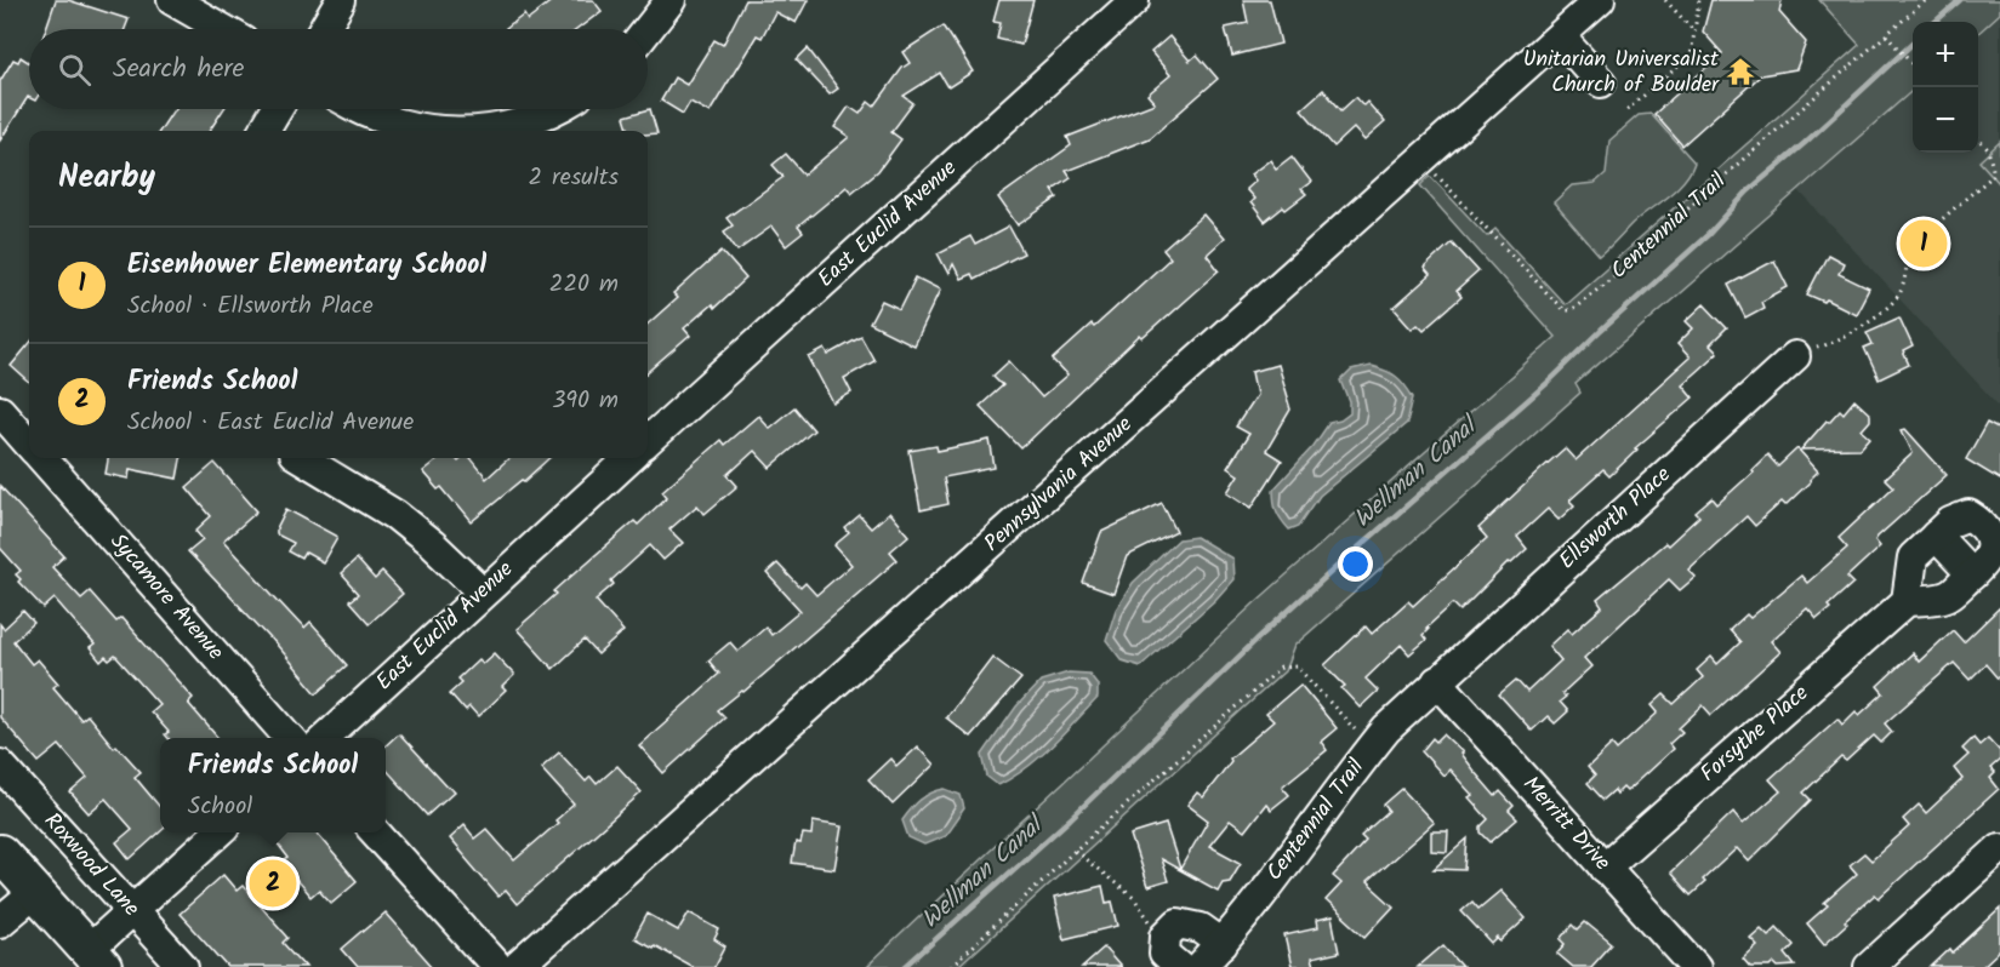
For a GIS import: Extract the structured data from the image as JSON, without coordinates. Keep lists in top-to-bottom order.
{
  "streets": {
    "street": [
      "East Euclid Avenue",
      "Centennial Trail",
      "Pennsylvania Avenue",
      "Ellsworth Place",
      "Sycamore Avenue",
      "Forsythe Place",
      "Merritt Drive",
      "Roxwood Lane"
    ]
  },
  "crossings": [
    ["Centennial Trail", "Pennsylvania Avenue"],
    ["Centennial Trail", "Ellsworth Place"],
    ["Centennial Trail", "Merritt Drive"],
    ["Ellsworth Place", "Merritt Drive"],
    ["Forsythe Place", "Merritt Drive"]
  ],
  "water": ["Wellman Canal"],
  "places": {
    "temple": ["Unitarian Universalist Church of Boulder"]
  },
  "page": {
    "map_buttons": ["+", "−"],
    "search": "Search here",
    "heading": ["Nearby", "2 results"],
    "pins": ["1", "2"],
    "list": [
      {
        "mark": "1",
        "name": "Eisenhower Elementary School",
        "note": "School · Ellsworth Place",
        "value": "220 m"
      },
      {
        "mark": "2",
        "name": "Friends School",
        "note": "School · East Euclid Avenue",
        "value": "390 m"
      }
    ],
    "popup": ["Friends School", "School"]
  }
}
